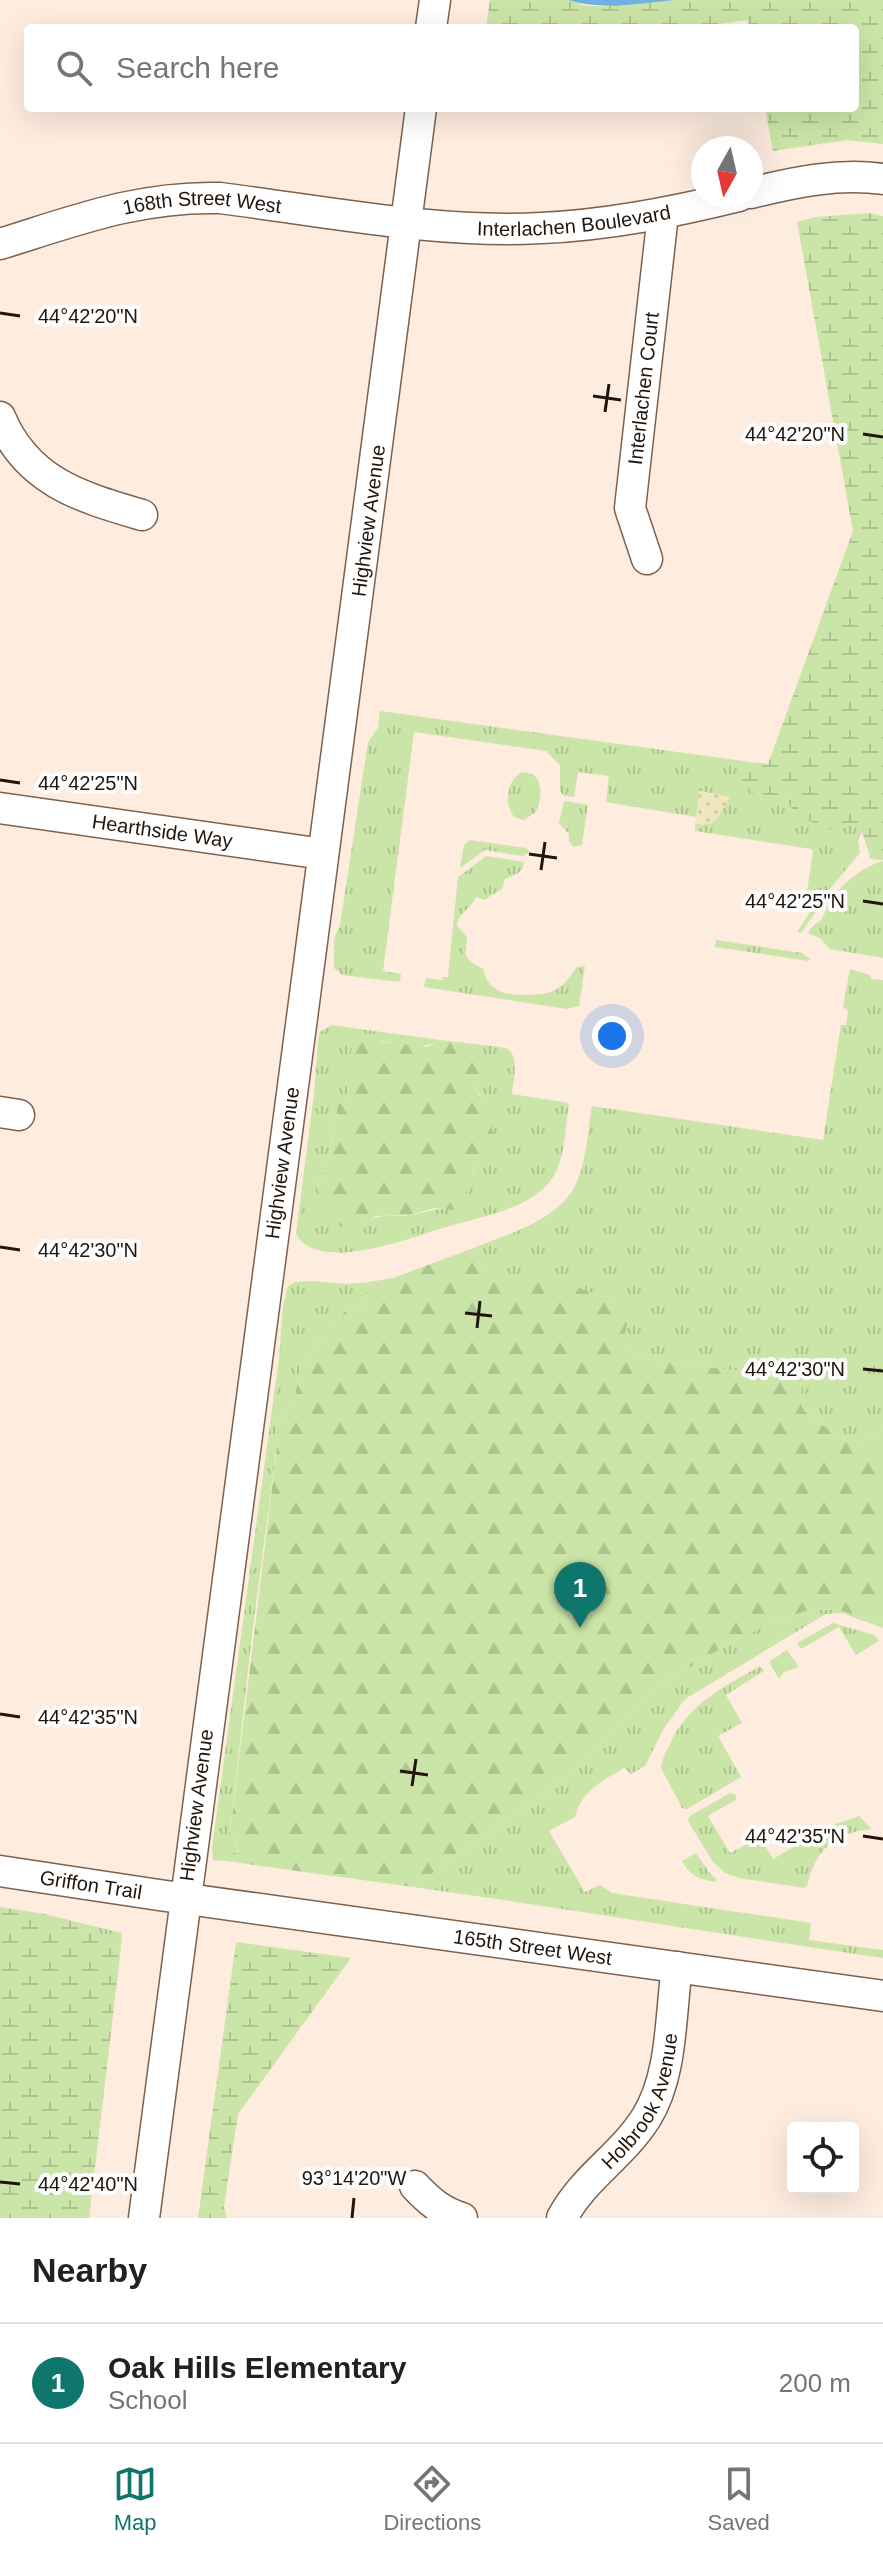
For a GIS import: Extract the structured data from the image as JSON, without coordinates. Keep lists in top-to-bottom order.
{
  "streets": {
    "street": [
      "168th Street West",
      "Interlachen Boulevard",
      "Interlachen Court",
      "Highview Avenue",
      "Hearthside Way",
      "Griffon Trail",
      "165th Street West",
      "Holbrook Avenue"
    ]
  },
  "crossings": [
    ["168th Street West", "Interlachen Boulevard"],
    ["168th Street West", "Highview Avenue"],
    ["Interlachen Boulevard", "Interlachen Court"],
    ["Interlachen Boulevard", "Highview Avenue"],
    ["Highview Avenue", "Hearthside Way"],
    ["Highview Avenue", "Griffon Trail"],
    ["Highview Avenue", "165th Street West"],
    ["Griffon Trail", "165th Street West"],
    ["165th Street West", "Holbrook Avenue"]
  ],
  "north": "bottom",
  "page": {
    "search": "Search here",
    "pins": "1",
    "heading": "Nearby",
    "list": [
      {
        "mark": "1",
        "name": "Oak Hills Elementary",
        "note": "School",
        "value": "200 m"
      }
    ],
    "nav": ["Map", "Directions", "Saved"]
  },
  "coordinates": [
    "44°42'20\"N",
    "44°42'25\"N",
    "44°42'30\"N",
    "44°42'35\"N",
    "93°14'20\"W",
    "44°42'40\"N"
  ]
}
